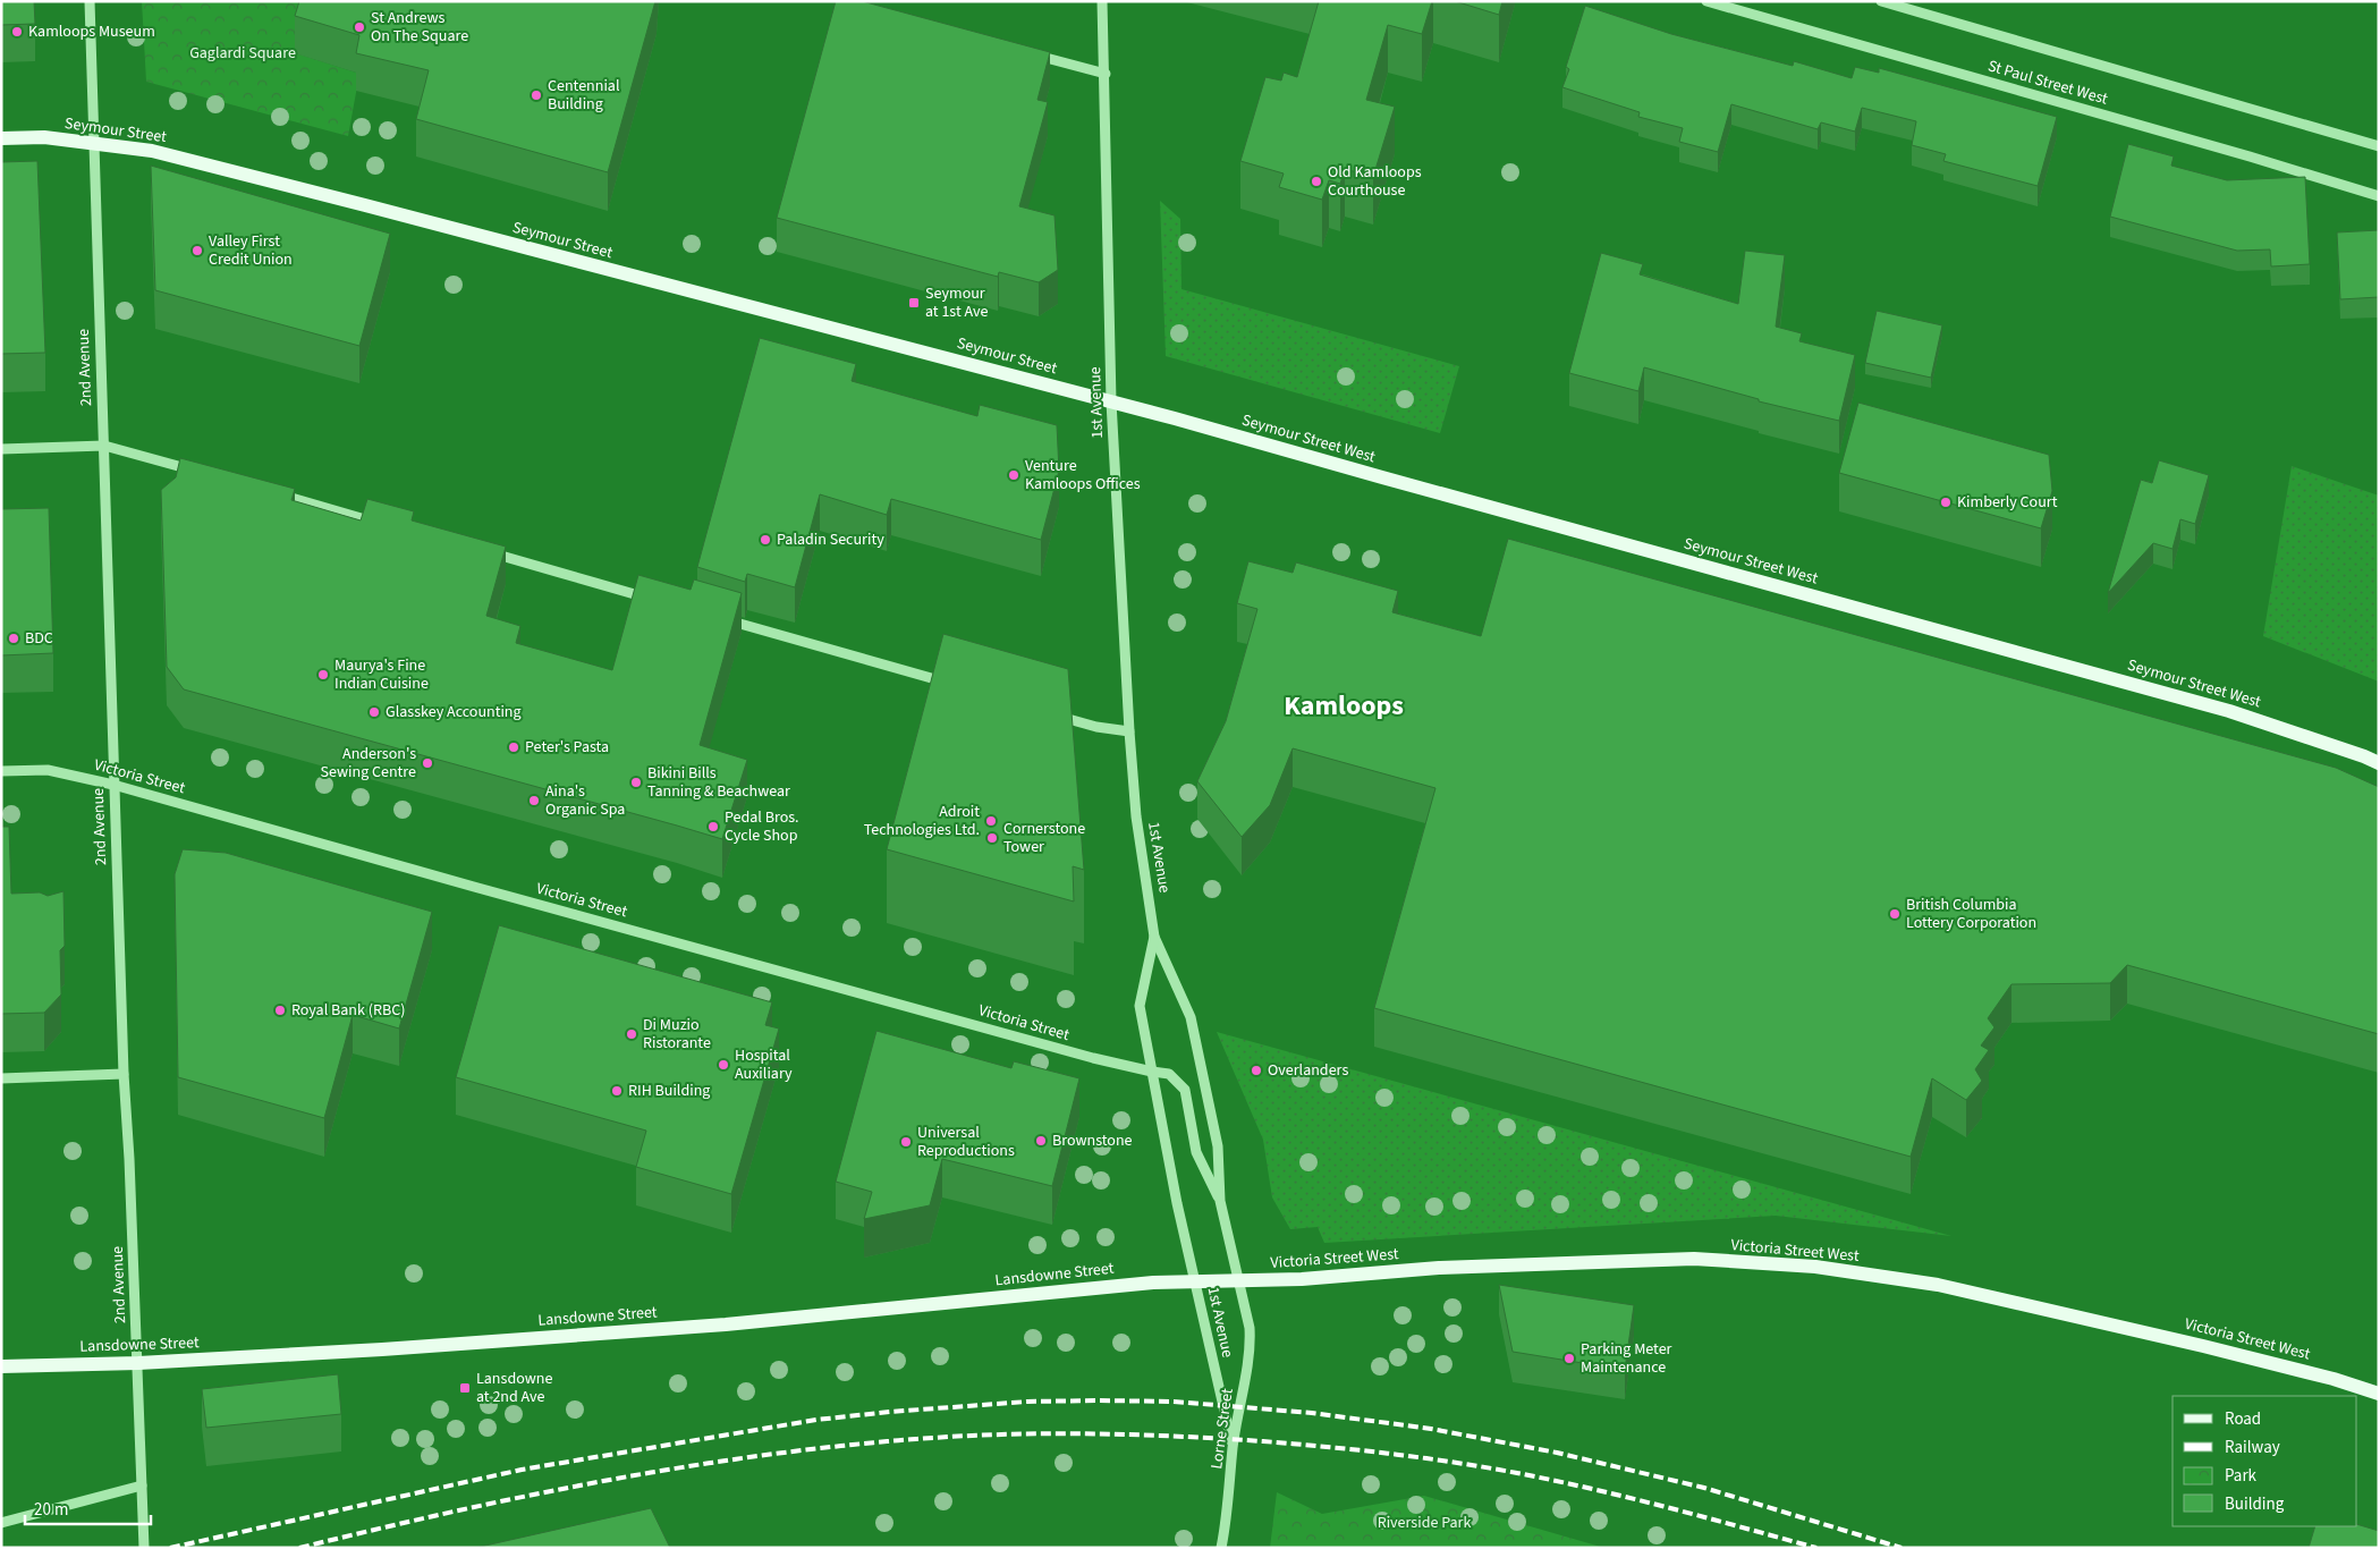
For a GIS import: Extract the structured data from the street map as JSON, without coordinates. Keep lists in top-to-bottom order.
{
  "streets": {
    "main road": [
      "Seymour Street",
      "Seymour Street West",
      "Victoria Street West",
      "Lansdowne Street"
    ],
    "street": [
      "St Paul Street West",
      "2nd Avenue",
      "1st Avenue",
      "Victoria Street",
      "Lorne Street"
    ]
  },
  "crossings": [
    ["Seymour Street", "2nd Avenue"],
    ["Seymour Street", "1st Avenue"],
    ["Seymour Street", "Seymour Street West"],
    ["2nd Avenue", "Victoria Street"],
    ["2nd Avenue", "Lansdowne Street"],
    ["1st Avenue", "Seymour Street West"],
    ["1st Avenue", "Victoria Street"],
    ["1st Avenue", "Victoria Street West"],
    ["1st Avenue", "Lansdowne Street"],
    ["1st Avenue", "Lorne Street"],
    ["Victoria Street West", "Lansdowne Street"],
    ["Victoria Street West", "Lorne Street"]
  ],
  "districts": ["Kamloops"],
  "parks": ["Gaglardi Square", "Riverside Park"],
  "places": {
    "other": [
      "St Andrews On The Square",
      "Kamloops Museum",
      "Centennial Building",
      "Old Kamloops Courthouse",
      "Valley First Credit Union",
      "Venture Kamloops Offices",
      "Kimberly Court",
      "Paladin Security",
      "BDC",
      "Maurya's Fine Indian Cuisine",
      "Glasskey Accounting",
      "Peter's Pasta",
      "Anderson's Sewing Centre",
      "Bikini Bills Tanning & Beachwear",
      "Aina's Organic Spa",
      "Adroit Technologies Ltd.",
      "Pedal Bros. Cycle Shop",
      "Cornerstone Tower",
      "British Columbia Lottery Corporation",
      "Royal Bank (RBC)",
      "Di Muzio Ristorante",
      "Hospital Auxiliary",
      "Overlanders",
      "RIH Building",
      "Brownstone",
      "Universal Reproductions",
      "Parking Meter Maintenance"
    ],
    "transit": ["Seymour at 1st Ave", "Lansdowne at 2nd Ave"]
  },
  "legend": [
    "Road",
    "Railway",
    "Park",
    "Building"
  ],
  "scale_bar": "20 m"
}
